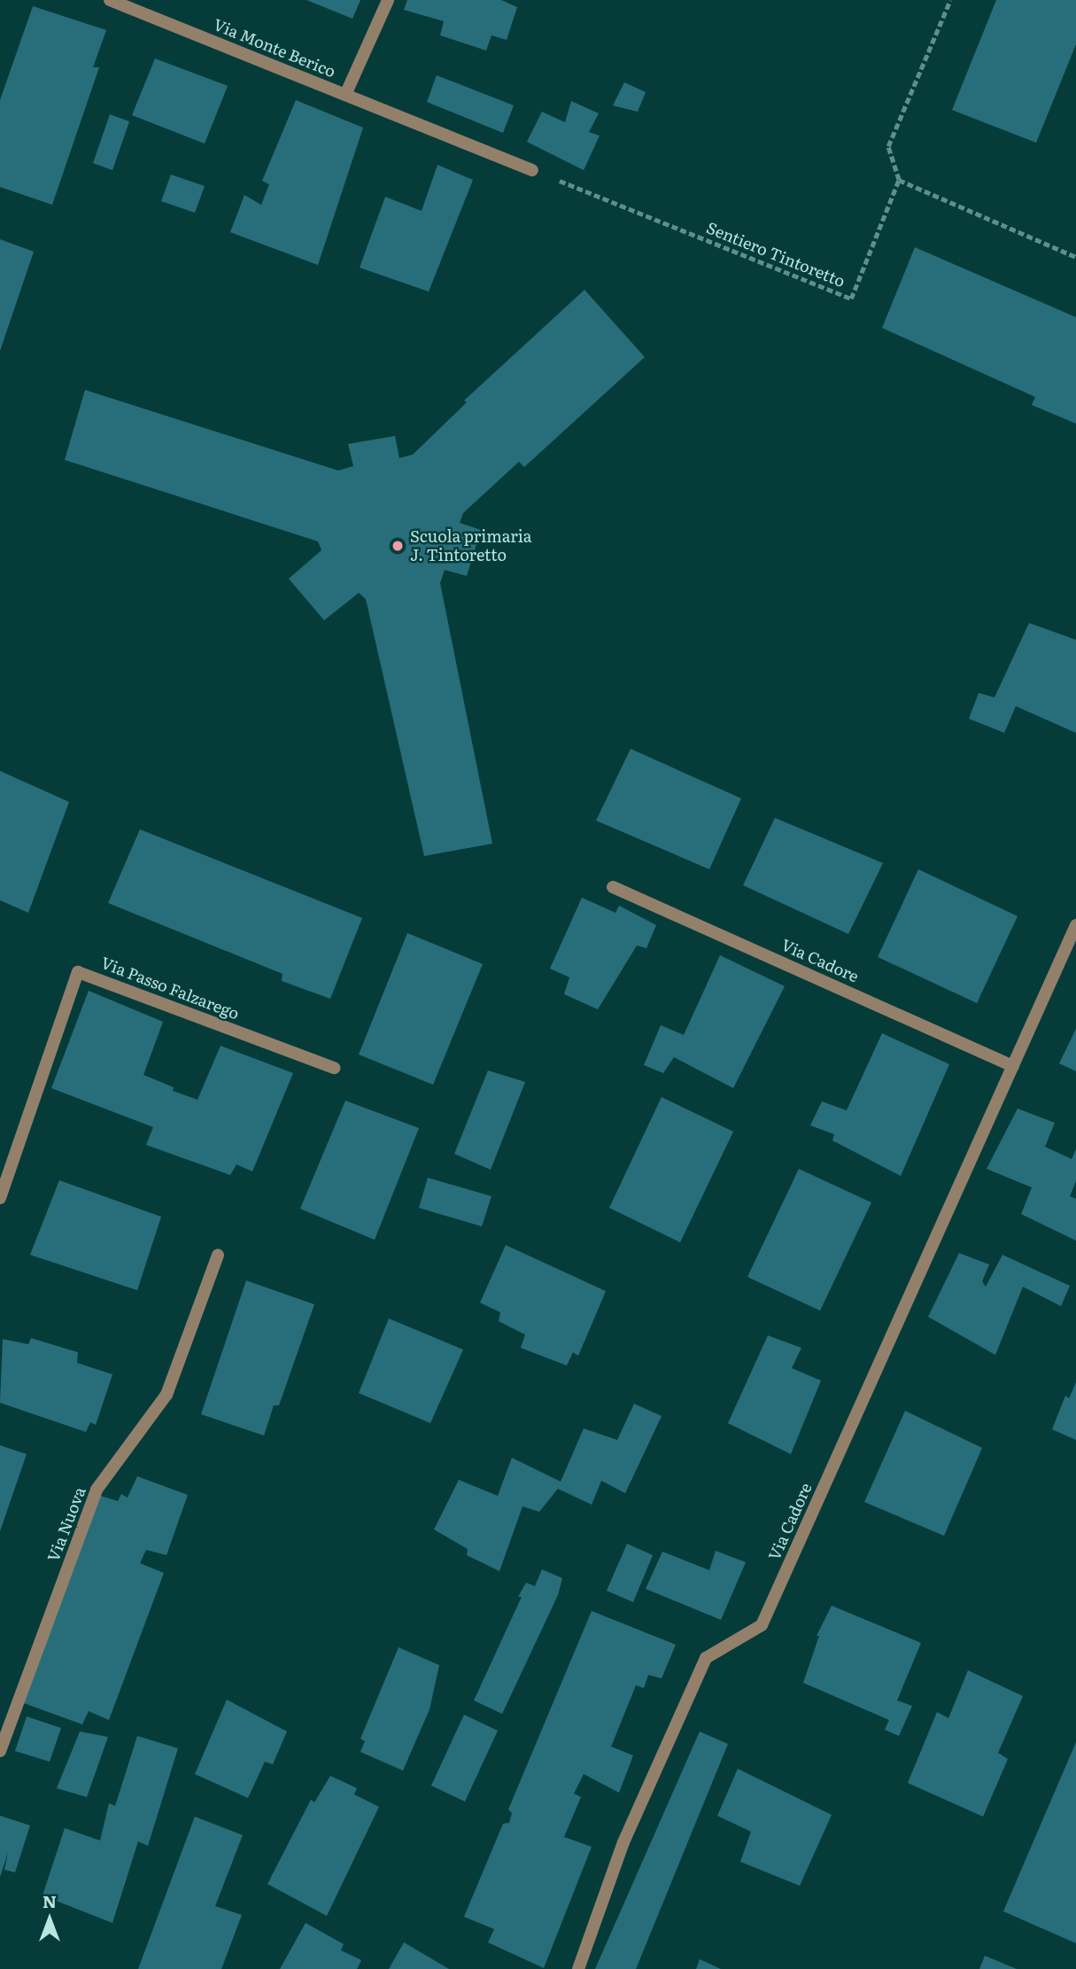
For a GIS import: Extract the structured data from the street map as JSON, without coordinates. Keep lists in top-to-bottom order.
{
  "streets": {
    "street": [
      "Via Monte Berico",
      "Via Cadore",
      "Via Passo Falzarego",
      "Via Nuova"
    ],
    "path": ["Sentiero Tintoretto"]
  },
  "crossings": [
    ["Via Monte Berico", "Sentiero Tintoretto"]
  ],
  "places": ["Scuola primaria J. Tintoretto"],
  "north": "top"
}
